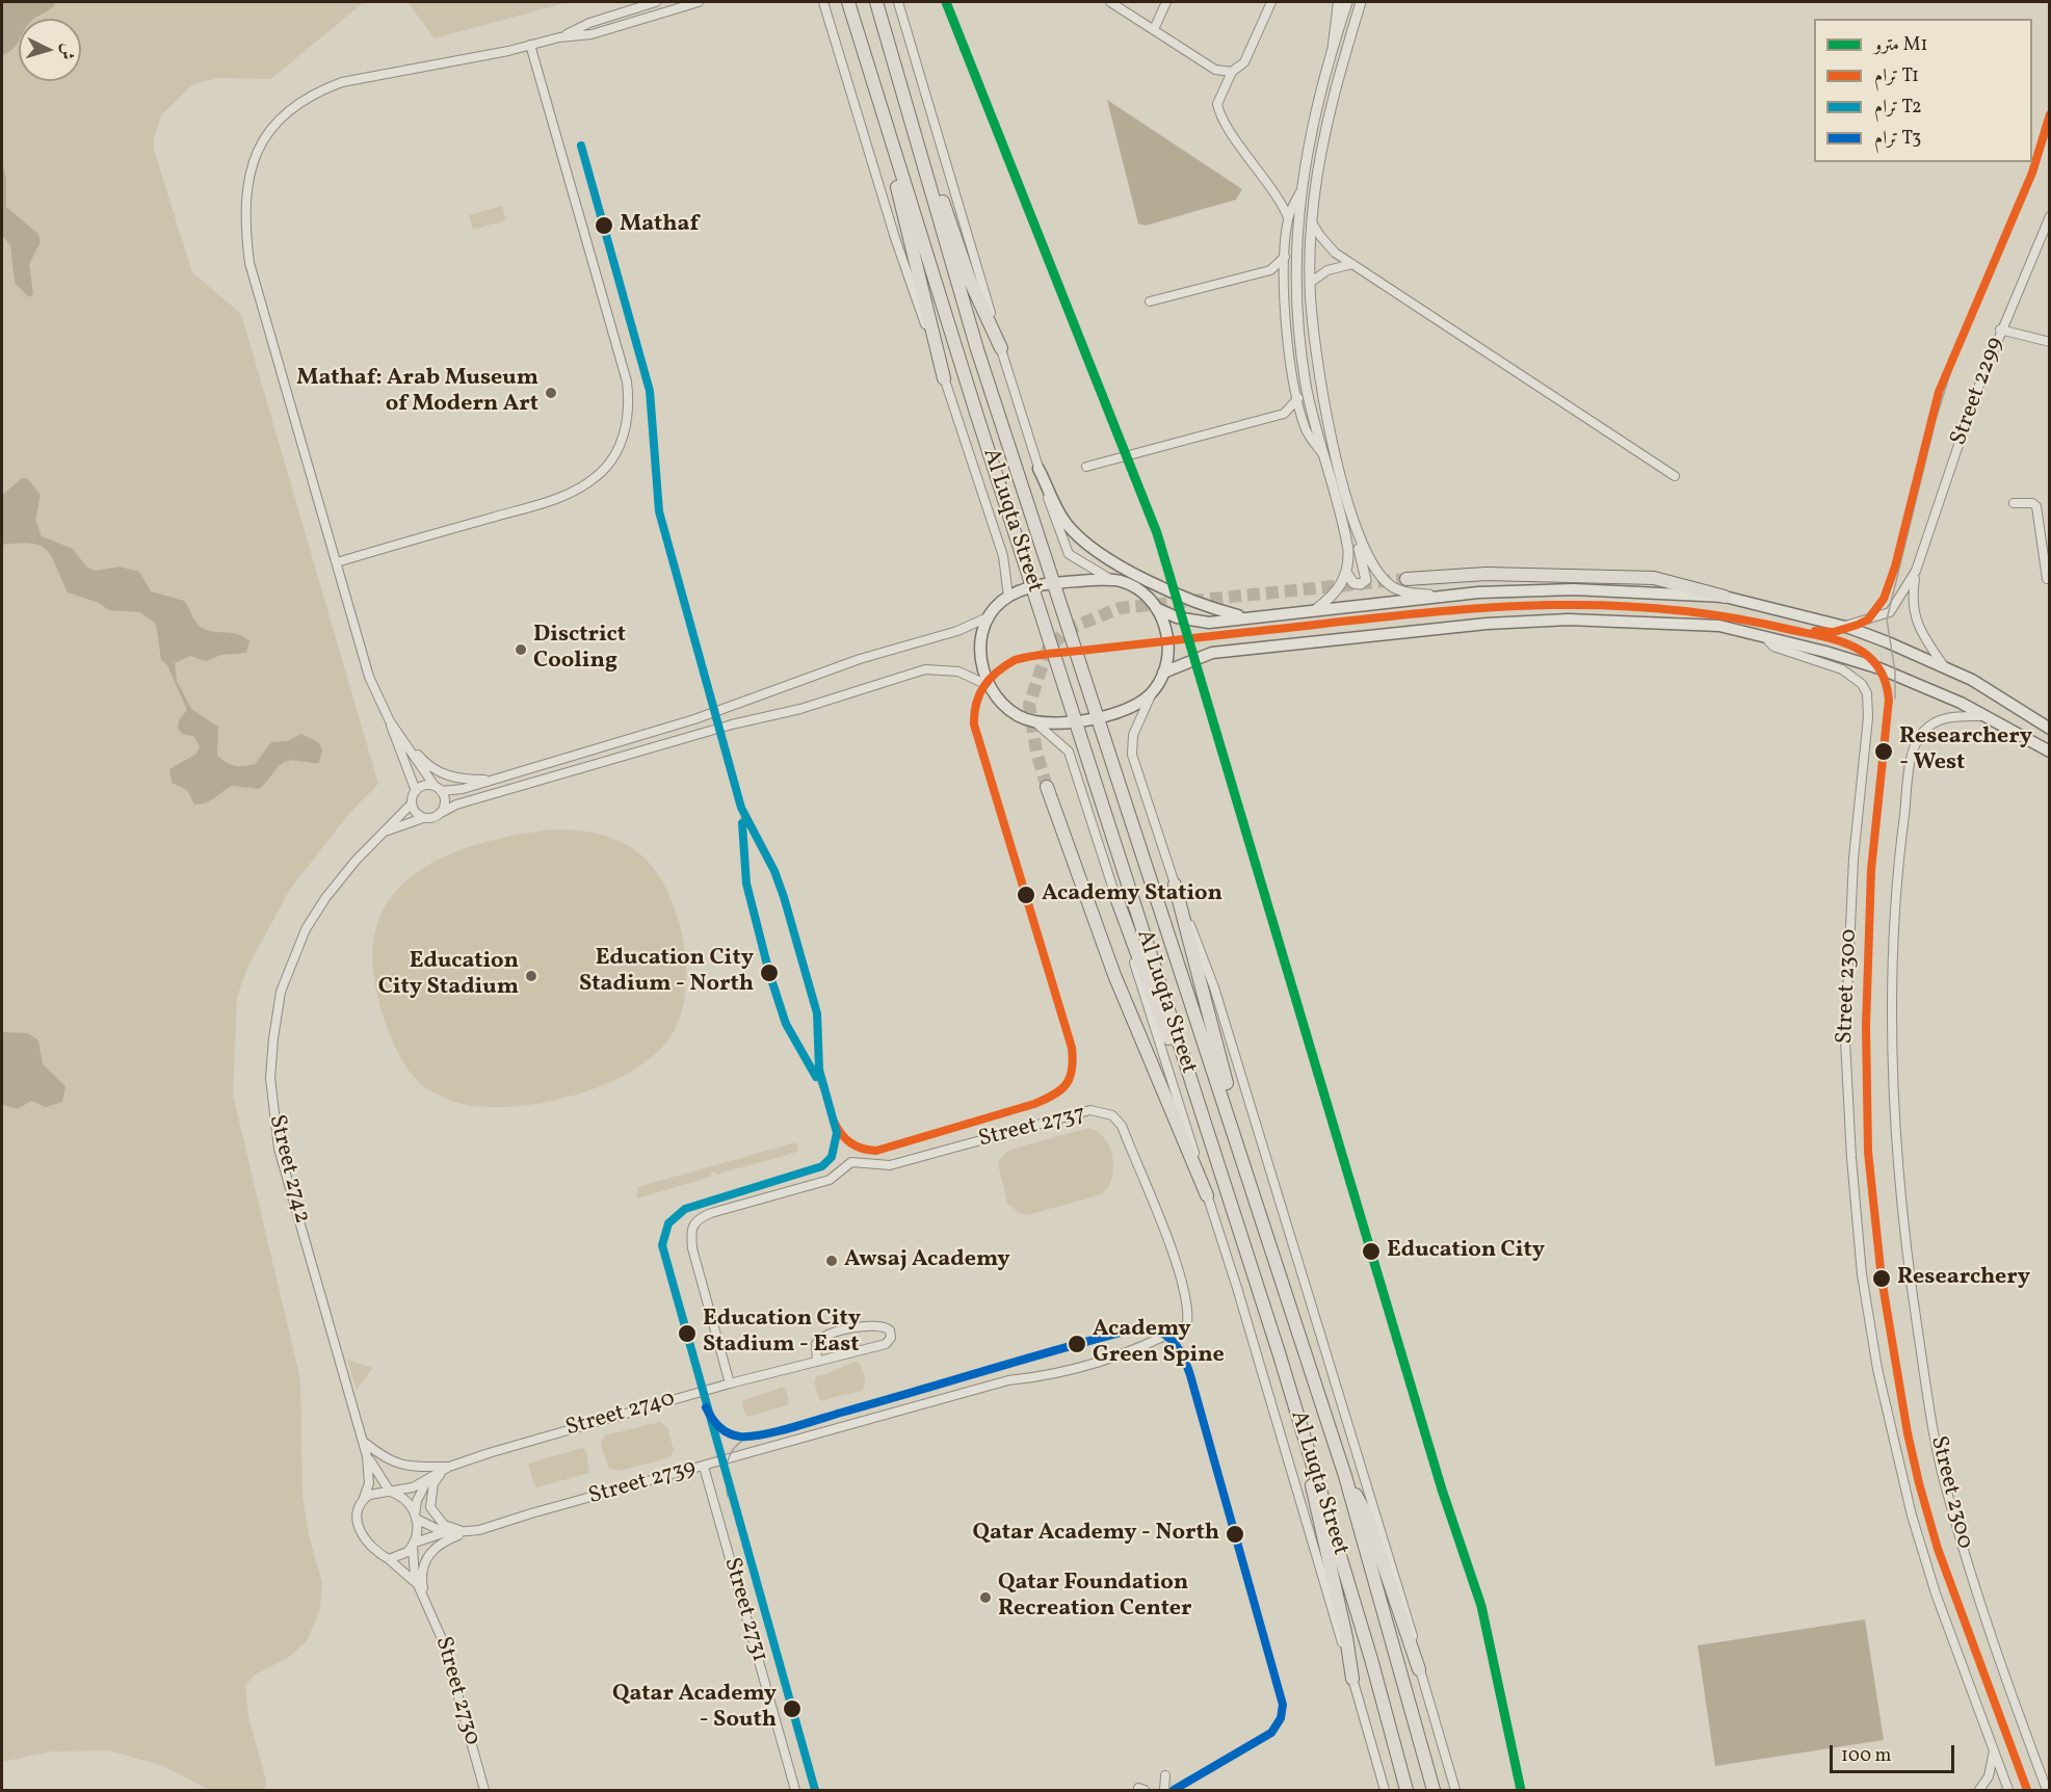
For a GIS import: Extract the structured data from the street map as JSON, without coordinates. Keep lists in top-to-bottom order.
{
  "streets": {
    "main road": ["Al Luqta Street"],
    "street": [
      "Street 2299",
      "Street 2300",
      "Street 2737",
      "Street 2742",
      "Street 2740",
      "Street 2739",
      "Street 2731",
      "Street 2730"
    ]
  },
  "crossings": [
    ["Street 2737", "Street 2740"],
    ["Street 2737", "Street 2739"],
    ["Street 2742", "Street 2740"],
    ["Street 2742", "Street 2739"],
    ["Street 2742", "Street 2730"],
    ["Street 2740", "Street 2739"],
    ["Street 2740", "Street 2730"],
    ["Street 2739", "Street 2731"],
    ["Street 2739", "Street 2730"]
  ],
  "places": [
    "Mathaf",
    "Mathaf: Arab Museum of Modern Art",
    "Disctrict Cooling",
    "Researchery - West",
    "Academy Station",
    "Education City Stadium - North",
    "Education City Stadium",
    "Education City",
    "Awsaj Academy",
    "Researchery",
    "Education City Stadium - East",
    "Academy Green Spine",
    "Qatar Academy - North",
    "Qatar Foundation Recreation Center",
    "Qatar Academy - South"
  ],
  "lines": [
    "metro line M1",
    "tram line T1",
    "tram line T2",
    "tram line T3"
  ],
  "legend": [
    "مترو M1",
    "ترام T1",
    "ترام T2",
    "ترام T3"
  ],
  "scale_bar": "100 m",
  "north": "right"
}
